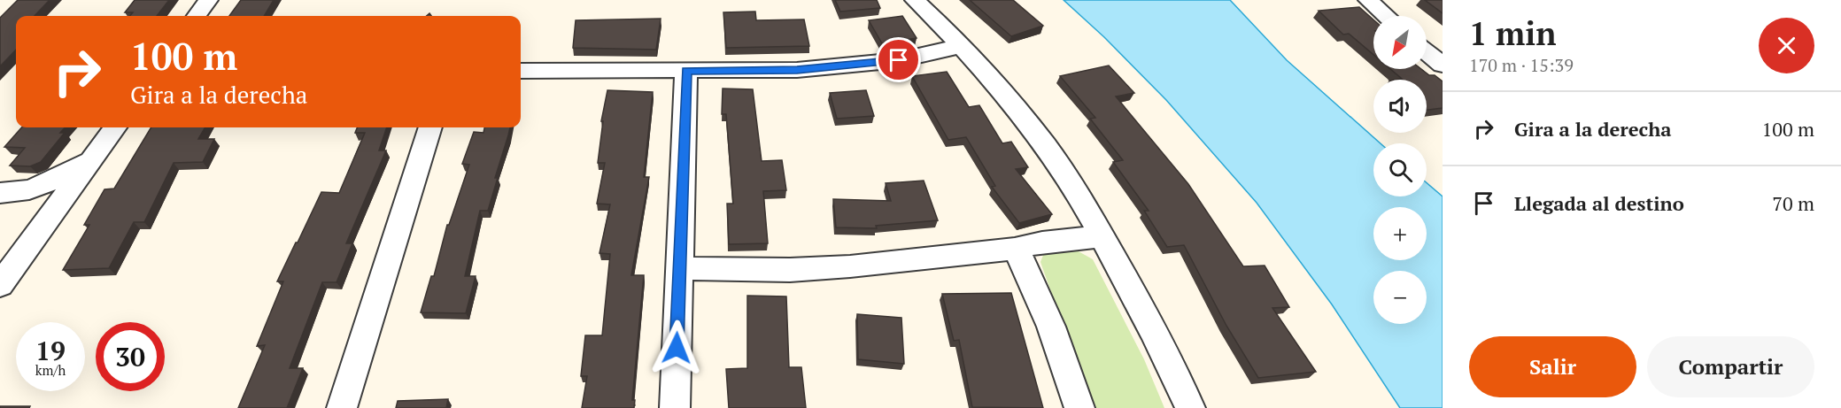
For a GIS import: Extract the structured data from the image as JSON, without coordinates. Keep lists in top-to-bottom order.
{
  "north": "bottom left",
  "page": {
    "heading": ["1 min", "170 m · 15:39"],
    "map_buttons": ["+", "−"],
    "turn": ["100 m", "Gira a la derecha"],
    "list": [
      {
        "name": "Gira a la derecha",
        "value": "100 m"
      },
      {
        "name": "Llegada al destino",
        "value": "70 m"
      }
    ],
    "speed": "19 km/h",
    "limit": "30",
    "buttons": ["Salir", "Compartir"]
  }
}
